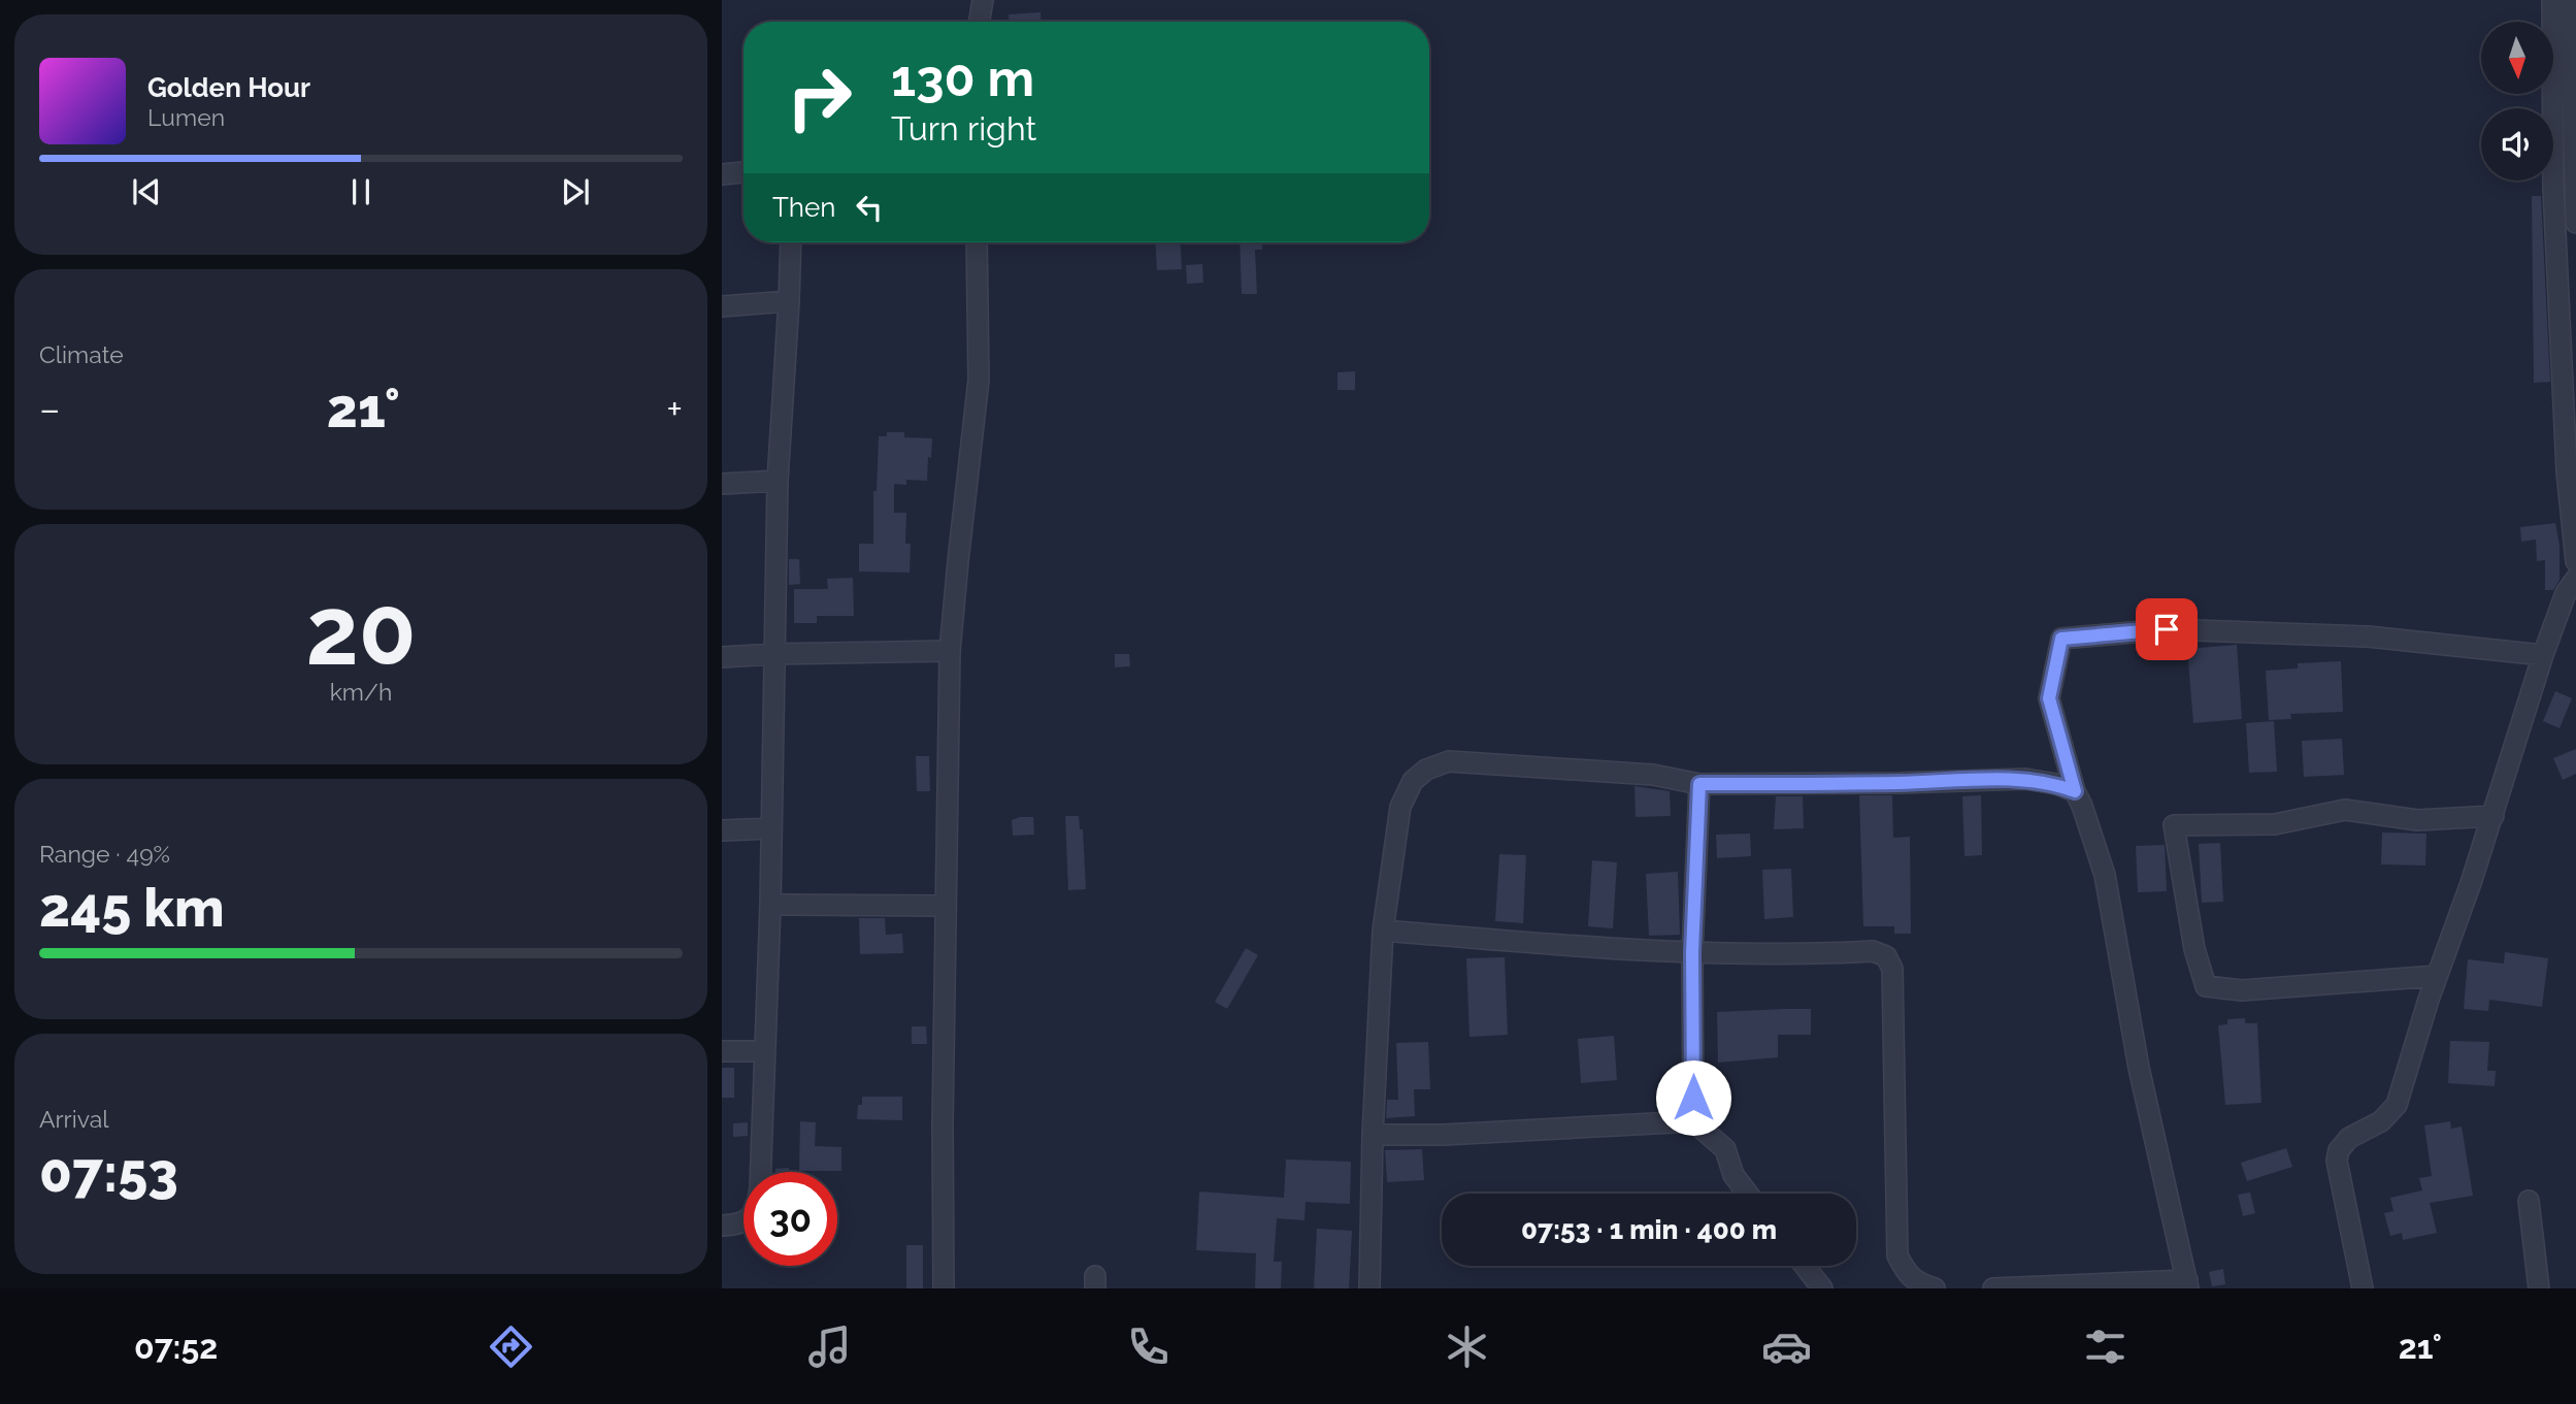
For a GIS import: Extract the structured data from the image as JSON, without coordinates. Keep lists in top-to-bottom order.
{
  "north": "bottom",
  "page": {
    "turn": ["130 m", "Turn right"],
    "song": ["Golden Hour", "Lumen"],
    "then": "Then",
    "tile": [
      "Climate",
      ["20", "km/h"],
      ["Range · 49%", "245 km"],
      ["Arrival", "07:53"]
    ],
    "heat": ["−", "21°", "+"],
    "limit": "30",
    "trip": "07:53 · 1 min · 400 m",
    "tabs": ["07:52", "21°"]
  }
}
